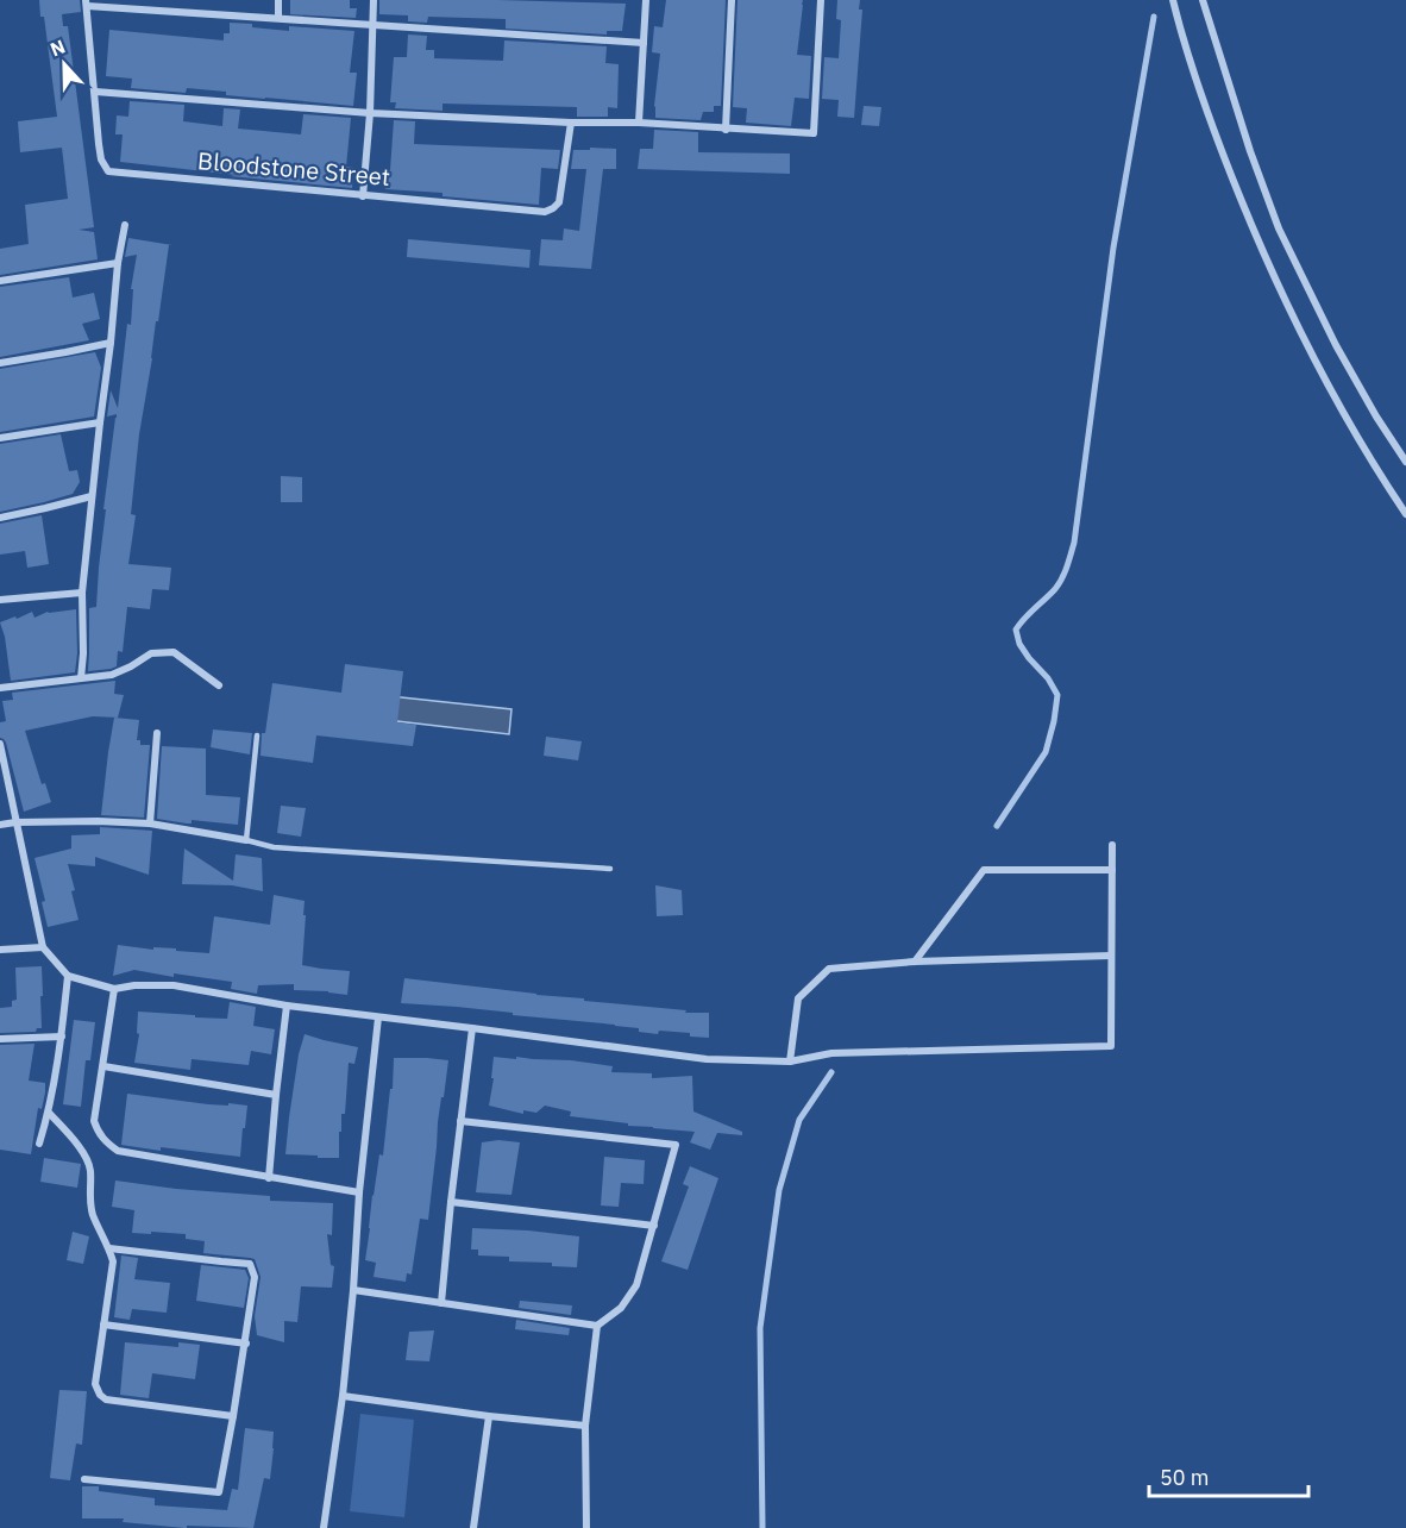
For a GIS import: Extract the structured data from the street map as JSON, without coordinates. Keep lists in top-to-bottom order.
{
  "streets": {
    "street": ["Bloodstone Street"]
  },
  "scale_bar": "50 m",
  "north": "top"
}
